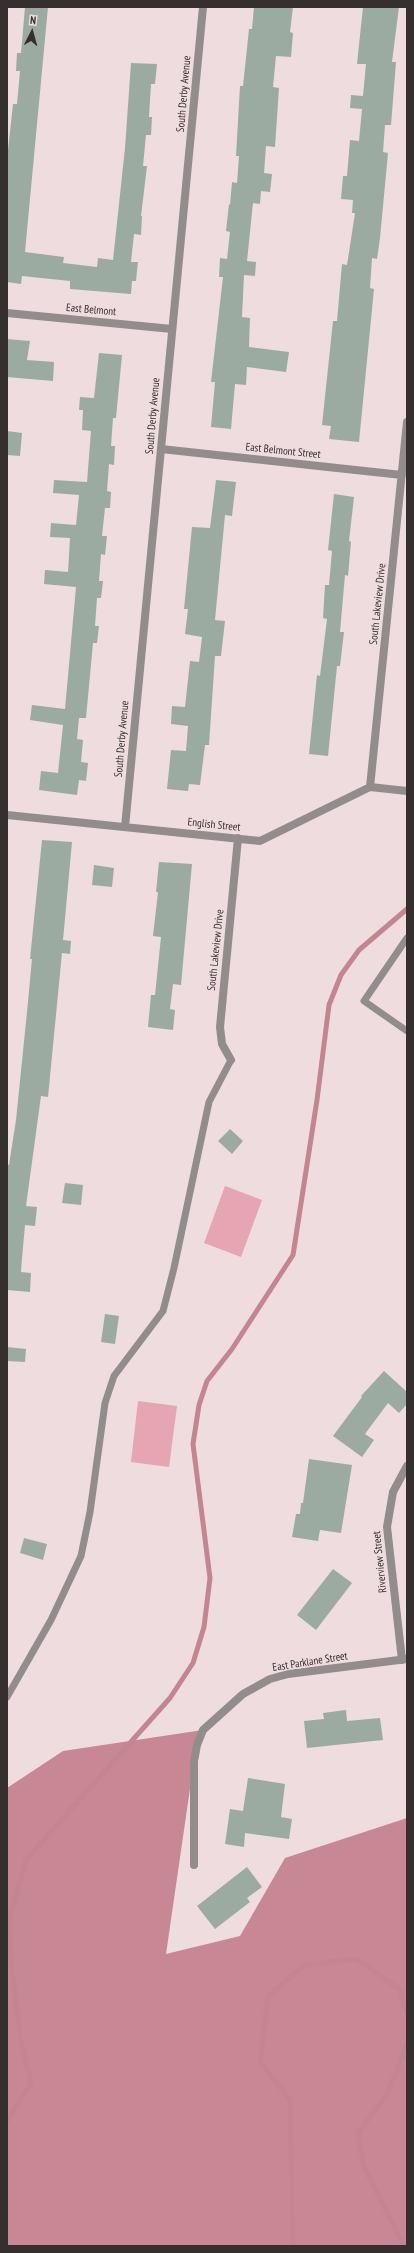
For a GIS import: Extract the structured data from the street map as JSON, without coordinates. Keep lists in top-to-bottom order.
{
  "streets": {
    "street": [
      "South Derby Avenue",
      "East Belmont",
      "East Belmont Street",
      "South Lakeview Drive",
      "English Street",
      "Riverview Street",
      "East Parklane Street"
    ]
  },
  "crossings": [
    ["South Derby Avenue", "East Belmont"],
    ["South Derby Avenue", "East Belmont Street"],
    ["South Derby Avenue", "English Street"],
    ["East Belmont Street", "South Lakeview Drive"],
    ["South Lakeview Drive", "English Street"],
    ["Riverview Street", "East Parklane Street"]
  ],
  "north": "top"
}
